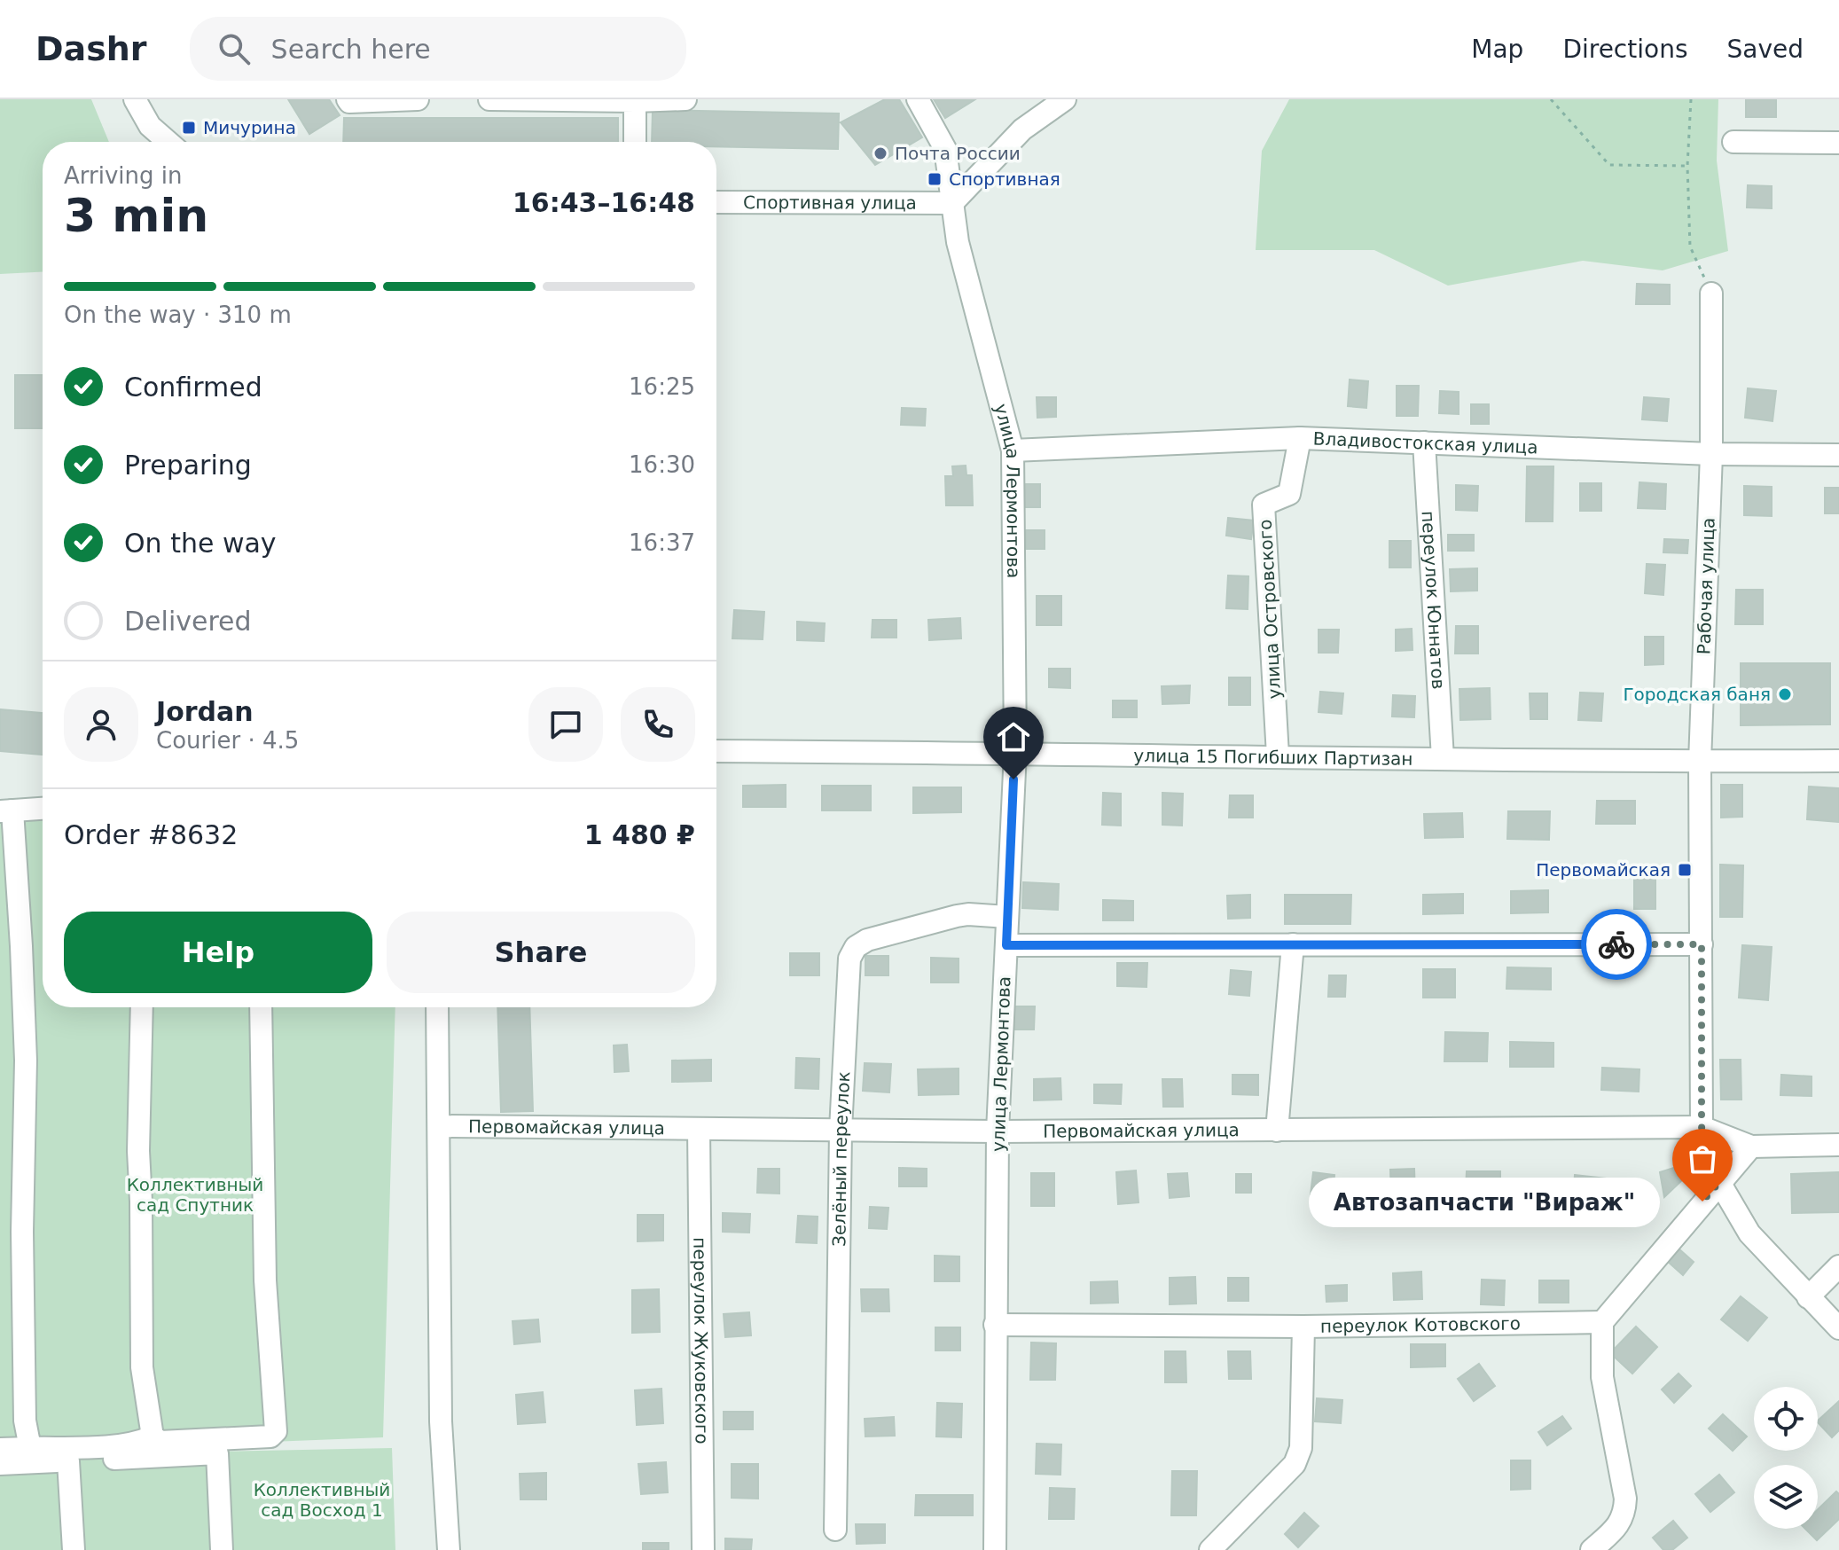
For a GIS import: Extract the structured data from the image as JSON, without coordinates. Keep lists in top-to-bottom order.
{
  "streets": {
    "street": [
      "Спортивная улица",
      "Владивостокская улица",
      "улица Лермонтова",
      "Рабочая улица",
      "переулок Юннатов",
      "улица Островского",
      "улица 15 Погибших Партизан",
      "Первомайская улица",
      "Зелёный переулок",
      "переулок Котовского",
      "переулок Жуковского"
    ]
  },
  "crossings": [
    ["Спортивная улица", "улица Лермонтова"],
    ["Владивостокская улица", "улица Лермонтова"],
    ["Владивостокская улица", "Рабочая улица"],
    ["Владивостокская улица", "переулок Юннатов"],
    ["Владивостокская улица", "улица Островского"],
    ["улица Лермонтова", "улица 15 Погибших Партизан"],
    ["улица Лермонтова", "Первомайская улица"],
    ["улица Лермонтова", "Зелёный переулок"],
    ["улица Лермонтова", "переулок Котовского"],
    ["Рабочая улица", "улица 15 Погибших Партизан"],
    ["Рабочая улица", "Первомайская улица"],
    ["переулок Юннатов", "улица 15 Погибших Партизан"],
    ["улица Островского", "улица 15 Погибших Партизан"],
    ["Первомайская улица", "Зелёный переулок"],
    ["Первомайская улица", "переулок Жуковского"]
  ],
  "parks": ["Коллективный сад Спутник", "Коллективный сад Восход 1"],
  "places": {
    "transit": ["Мичурина", "Спортивная", "Первомайская"],
    "other": ["Почта России", "Городская баня", "Автозапчасти \"Вираж\""]
  },
  "page": {
    "header": "Dashr",
    "search": "Search here",
    "nav": ["Map", "Directions", "Saved"],
    "heading": ["3 min", "Arriving in", "16:43–16:48"],
    "panel": [
      "Jordan",
      "Courier · 4.5",
      "Order #8632",
      "1 480 ₽"
    ],
    "bar": "On the way · 310 m",
    "list": [
      ["Confirmed", "16:25"],
      ["Preparing", "16:30"],
      ["On the way", "16:37"],
      "Delivered"
    ],
    "buttons": ["Help", "Share"],
    "bubble": "Автозапчасти \"Вираж\""
  }
}
